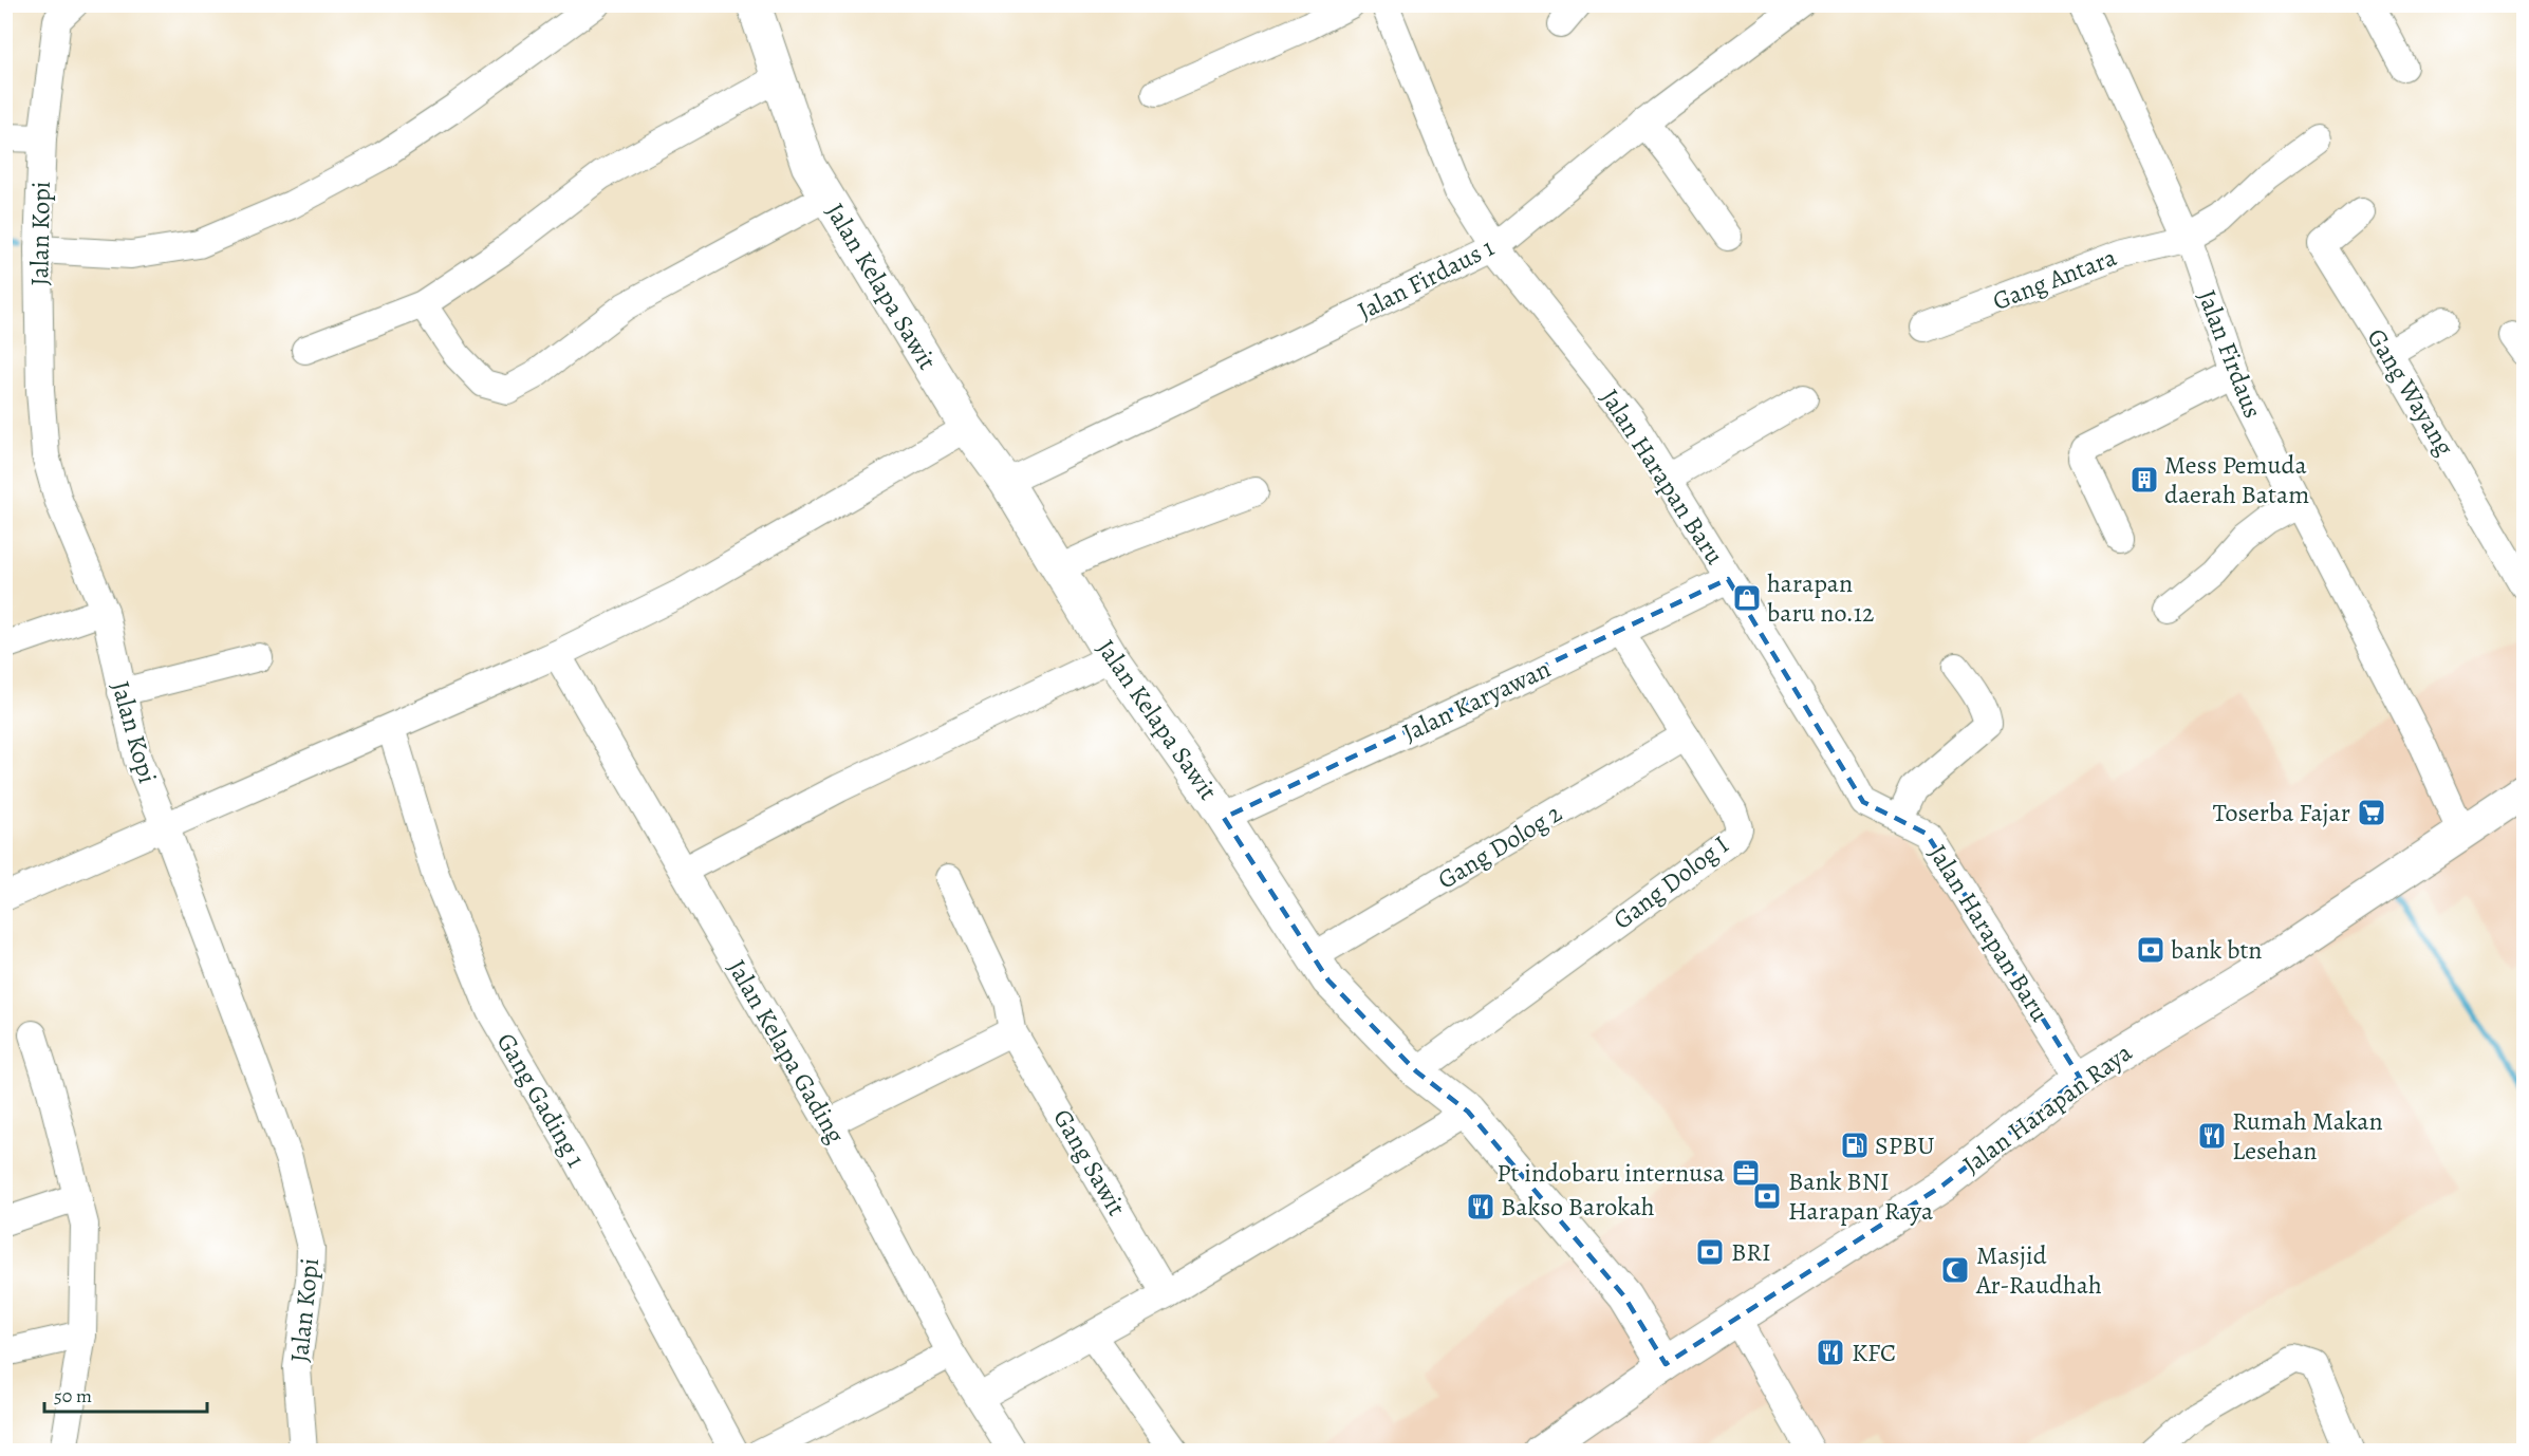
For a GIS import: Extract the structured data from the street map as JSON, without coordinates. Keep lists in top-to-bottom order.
{
  "streets": {
    "main road": ["Jalan Kelapa Sawit", "Jalan Harapan Raya"],
    "street": [
      "Jalan Kopi",
      "Jalan Firdaus 1",
      "Gang Antara",
      "Jalan Firdaus",
      "Gang Wayang",
      "Jalan Harapan Baru",
      "Jalan Karyawan",
      "Gang Dolog 2",
      "Gang Dolog I",
      "Jalan Kelapa Gading",
      "Gang Gading 1",
      "Gang Sawit"
    ]
  },
  "crossings": [
    ["Jalan Firdaus 1", "Jalan Kelapa Sawit"],
    ["Jalan Firdaus 1", "Jalan Harapan Baru"],
    ["Gang Antara", "Jalan Firdaus"],
    ["Jalan Kelapa Sawit", "Jalan Karyawan"],
    ["Jalan Kelapa Sawit", "Gang Dolog 2"],
    ["Jalan Kelapa Sawit", "Gang Dolog I"],
    ["Jalan Kelapa Sawit", "Jalan Harapan Raya"],
    ["Jalan Firdaus", "Jalan Harapan Raya"],
    ["Jalan Harapan Baru", "Jalan Karyawan"],
    ["Jalan Harapan Baru", "Jalan Harapan Raya"],
    ["Jalan Karyawan", "Gang Dolog I"],
    ["Gang Dolog 2", "Gang Dolog I"]
  ],
  "places": {
    "building": ["Mess Pemuda daerah Batam"],
    "shop": ["harapan baru no.12"],
    "supermarket": ["Toserba Fajar"],
    "bank": ["bank btn", "Bank BNI Harapan Raya", "BRI"],
    "restaurant": ["Rumah Makan Lesehan", "Bakso Barokah", "KFC"],
    "fuel station": ["SPBU"],
    "office": ["Pt indobaru internusa"],
    "mosque": ["Masjid Ar-Raudhah"]
  },
  "scale_bar": "50 m"
}
